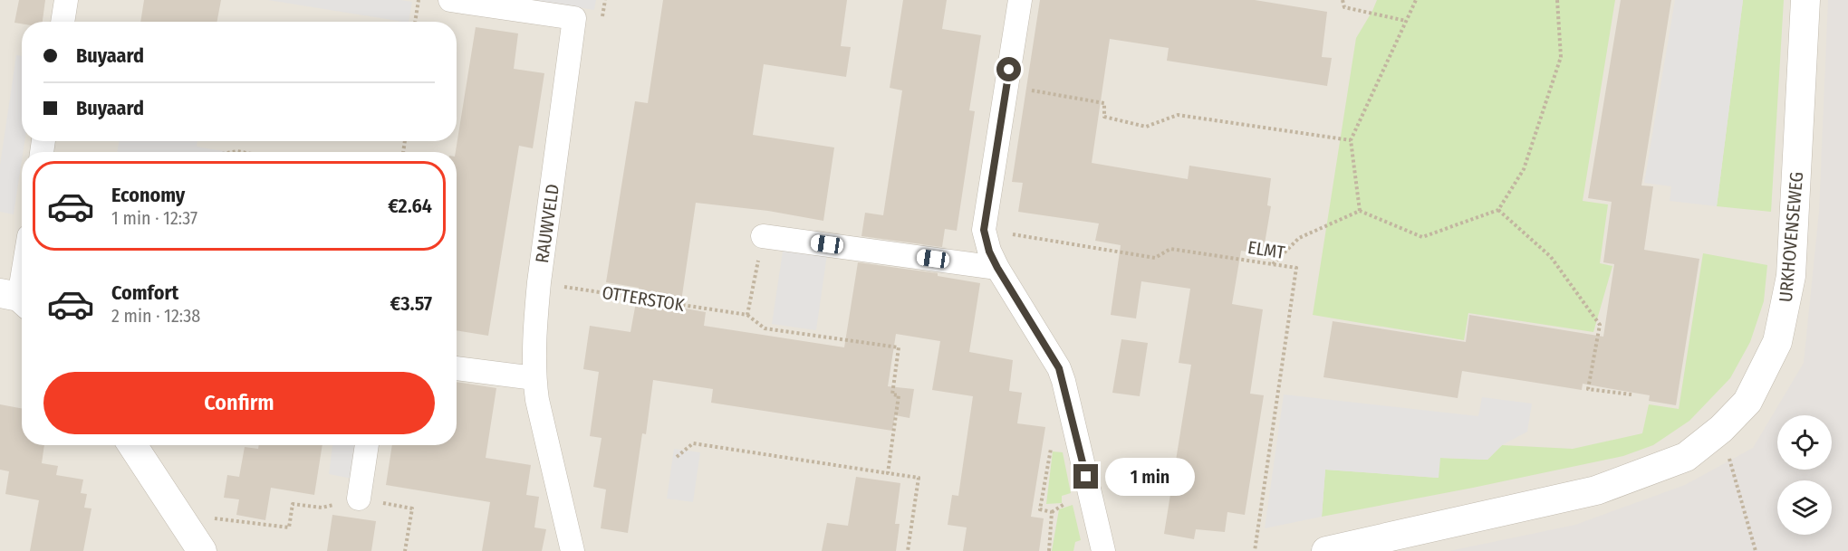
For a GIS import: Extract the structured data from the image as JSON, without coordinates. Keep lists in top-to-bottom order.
{
  "streets": {
    "street": ["RAUWVELD", "URKHOVENSEWEG"],
    "path": ["ELMT", "OTTERSTOK"]
  },
  "crossings": [
    ["RAUWVELD", "OTTERSTOK"]
  ],
  "page": {
    "banner": ["Buyaard", "Buyaard"],
    "list": [
      {
        "name": "Economy",
        "note": "1 min · 12:37",
        "value": "€2.64"
      },
      {
        "name": "Comfort",
        "note": "2 min · 12:38",
        "value": "€3.57"
      }
    ],
    "buttons": "Confirm",
    "bubble": "1 min"
  }
}
